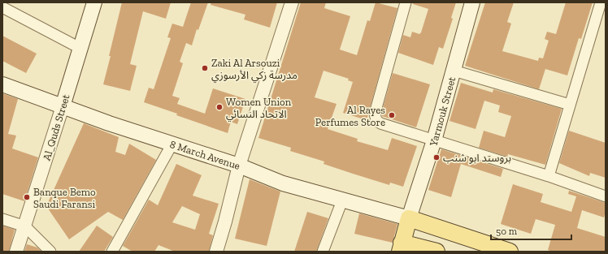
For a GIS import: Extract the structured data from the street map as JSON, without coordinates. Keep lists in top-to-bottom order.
{
  "streets": {
    "main road": ["Yarmouk Street", "Al_Quds Street", "8 March Avenue"]
  },
  "crossings": [
    ["Yarmouk Street", "8 March Avenue"],
    ["Al_Quds Street", "8 March Avenue"]
  ],
  "places": [
    "Zaki Al Arsouzi مدرسة زكي الأرسوزي",
    "Women Union الاتحاد النسائي",
    "Al Rayes Perfumes Store",
    "بروستد ابو شنب",
    "Banque Bemo Saudi Faransi"
  ],
  "scale_bar": "50 m"
}
